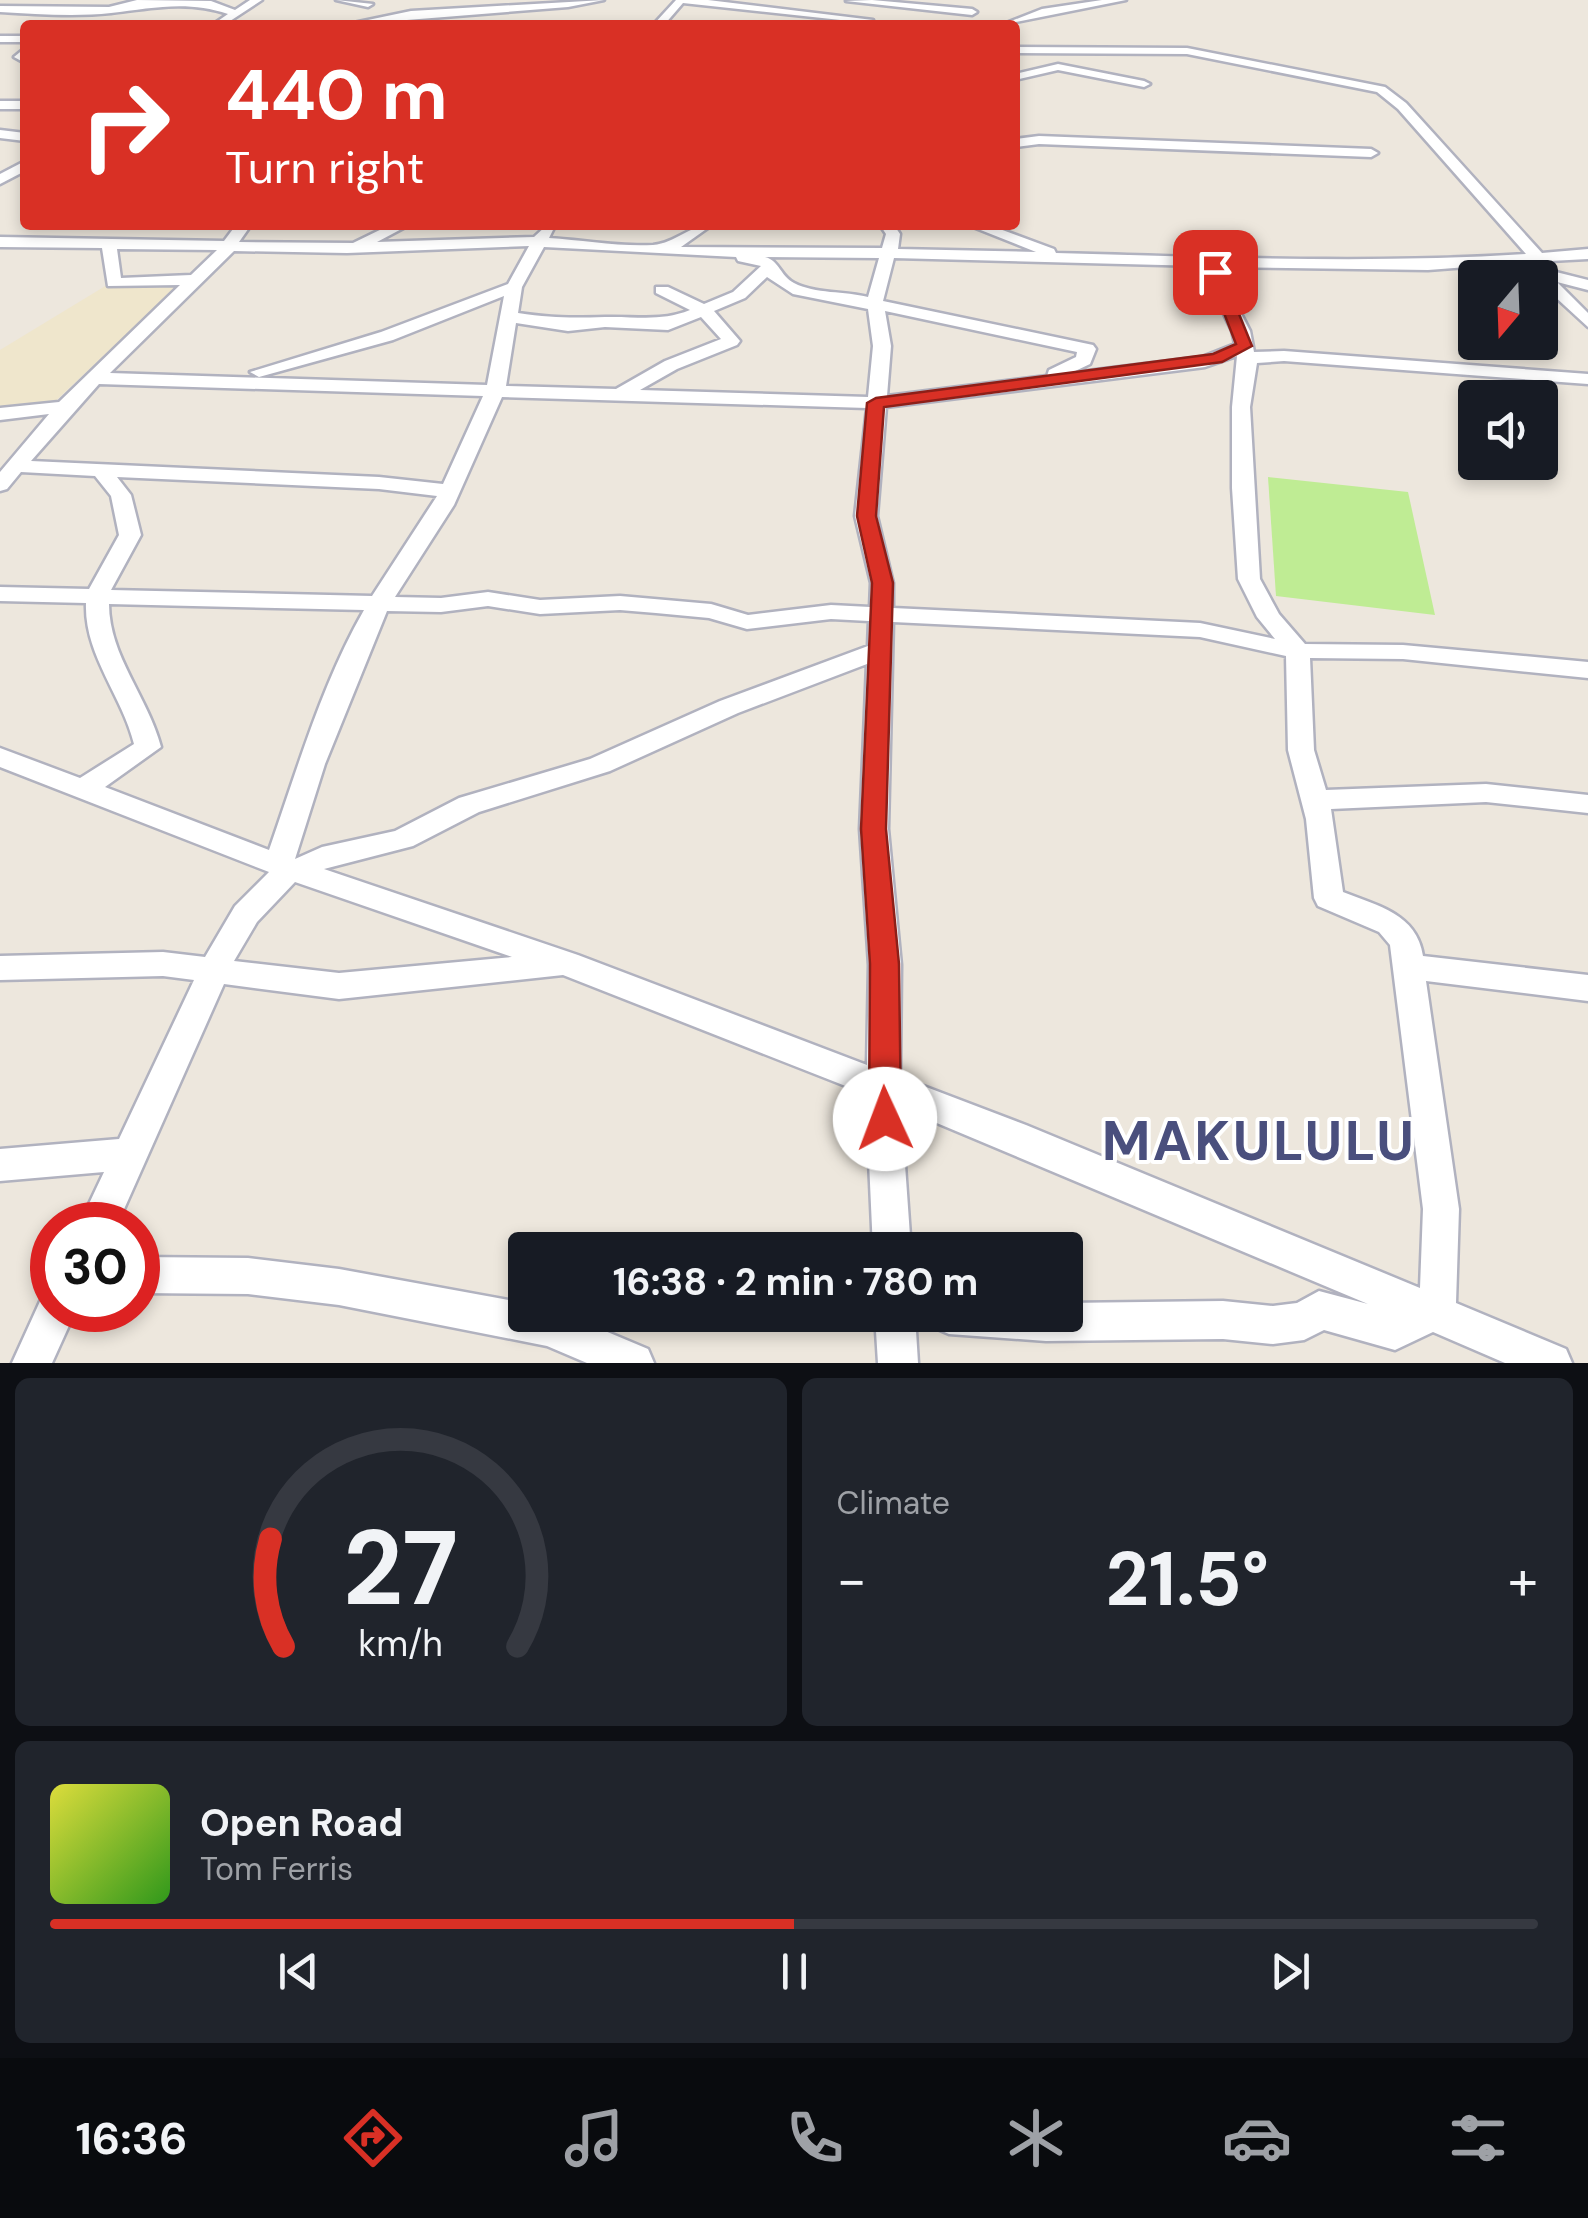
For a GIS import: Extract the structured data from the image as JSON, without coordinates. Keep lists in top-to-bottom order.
{
  "districts": ["MAKULULU"],
  "north": "bottom",
  "page": {
    "turn": ["440 m", "Turn right"],
    "limit": "30",
    "trip": "16:38 · 2 min · 780 m",
    "tile": "Climate",
    "heat": ["−", "21.5°", "+"],
    "song": ["Open Road", "Tom Ferris"],
    "tabs": "16:36",
    "gauge": ["27", "km/h"]
  }
}
